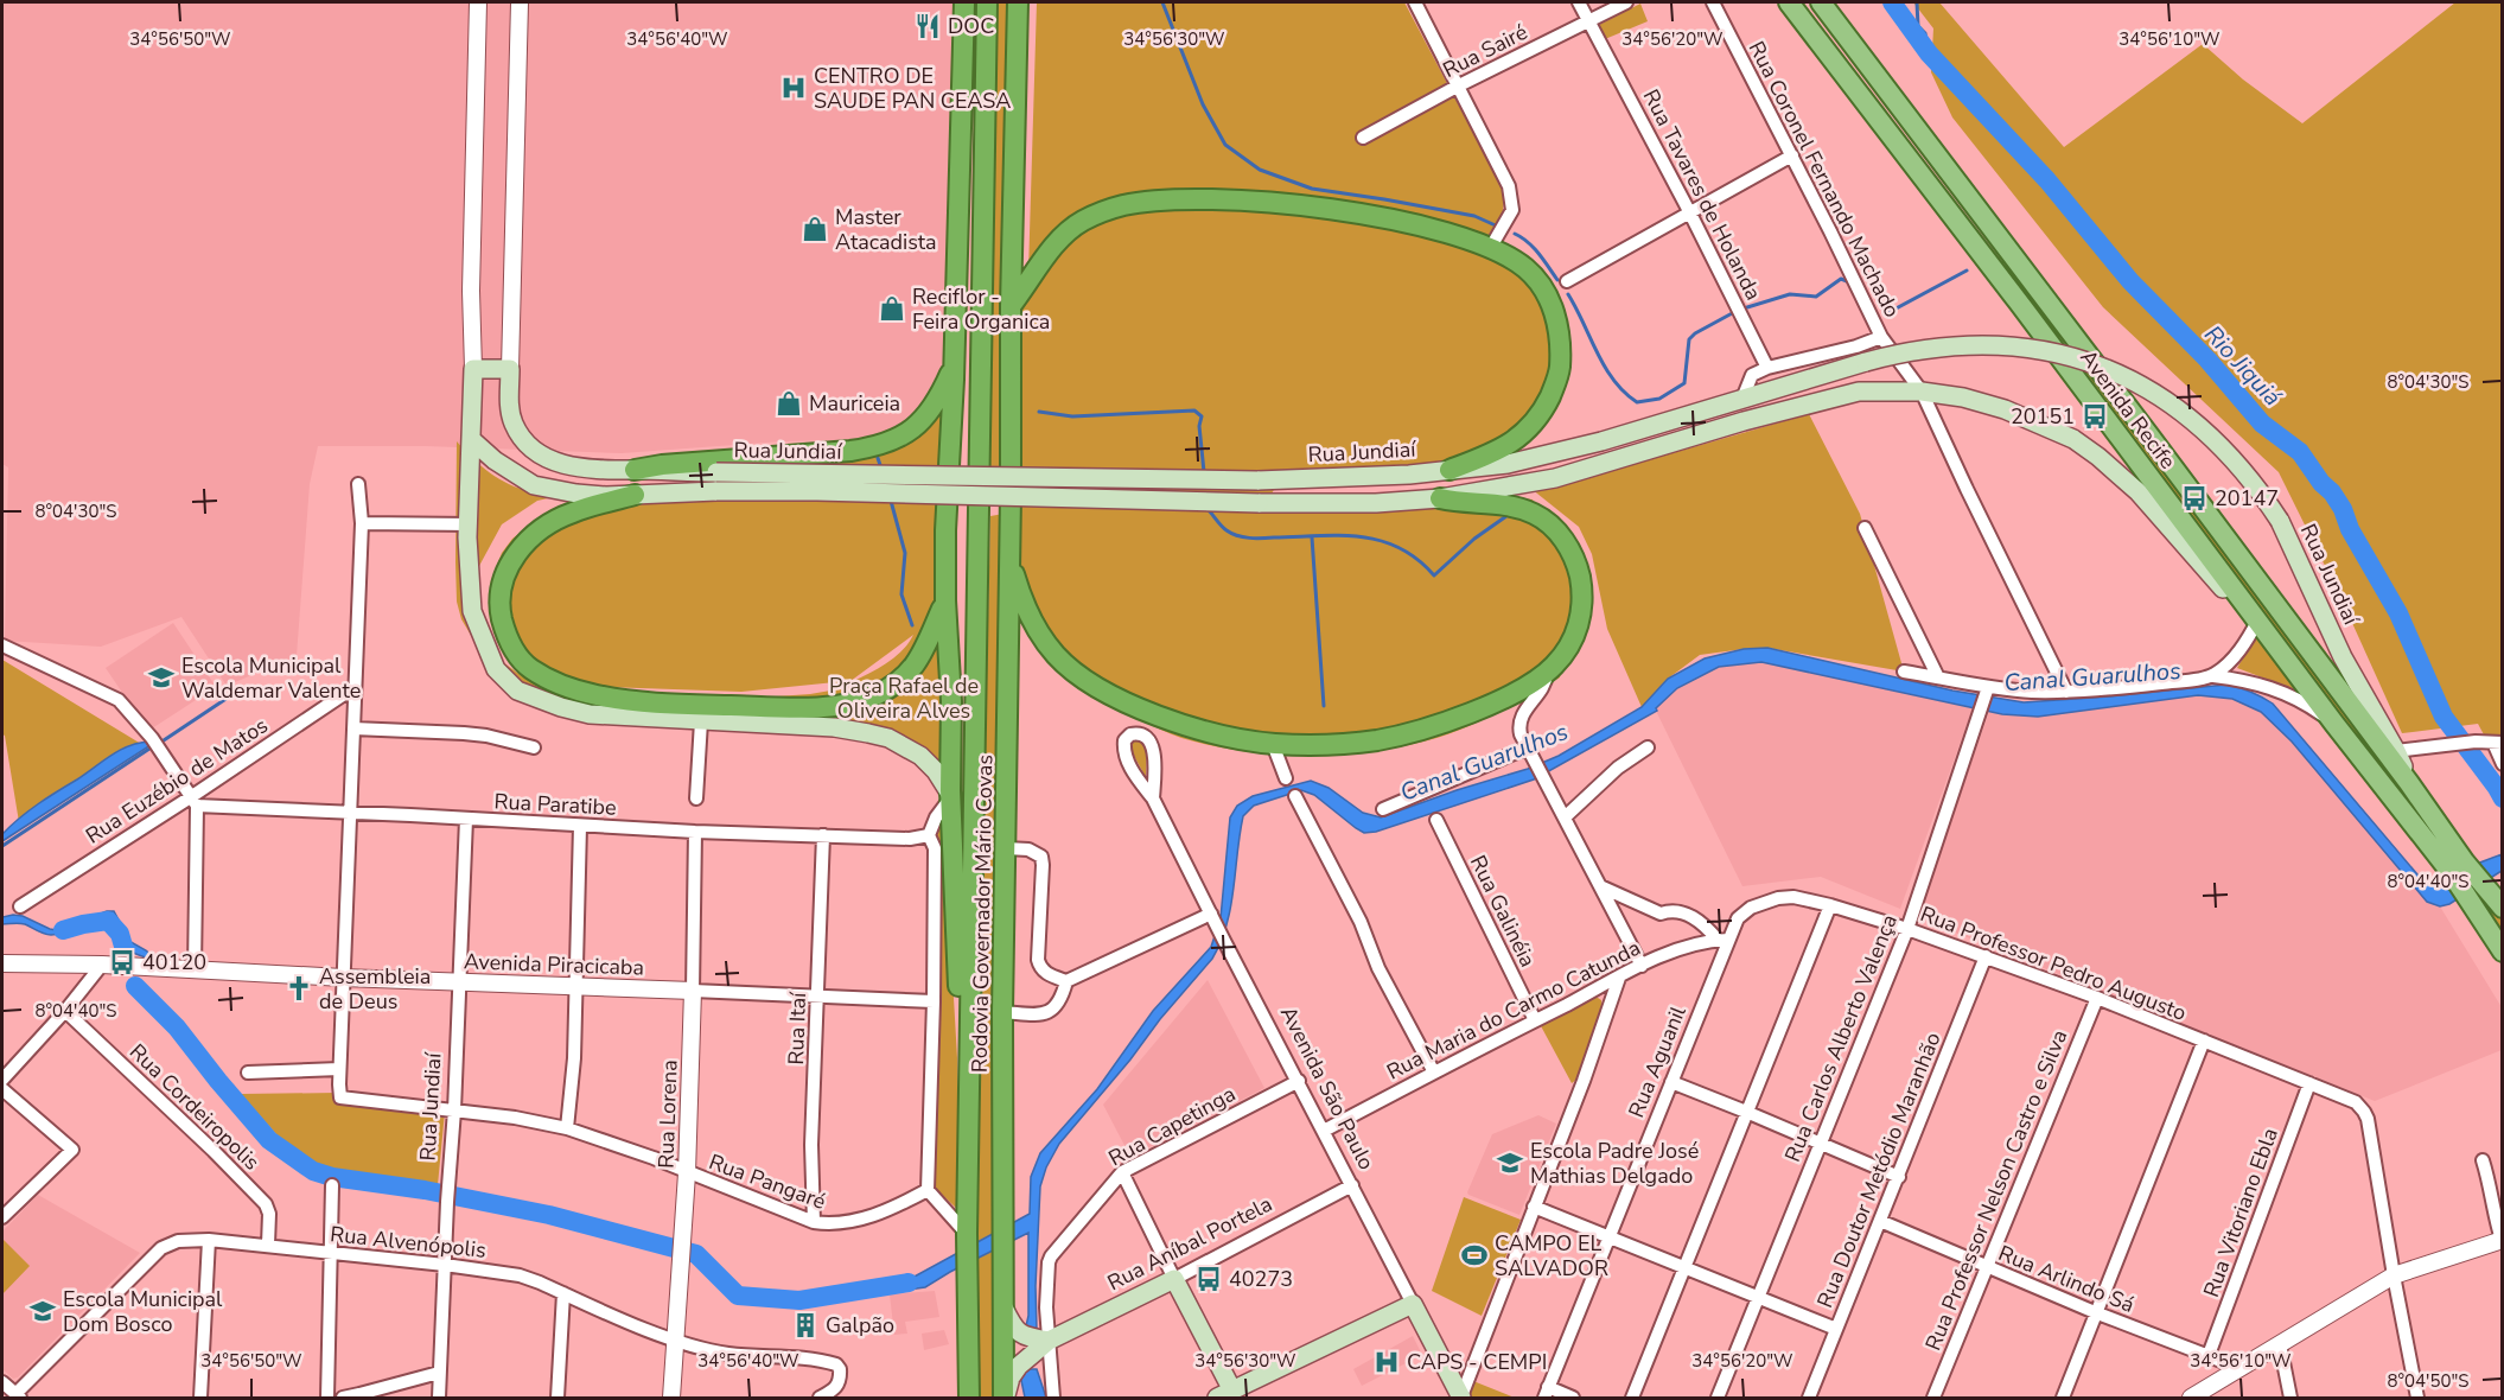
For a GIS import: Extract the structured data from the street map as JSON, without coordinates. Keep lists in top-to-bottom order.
{
  "streets": {
    "highway": ["Rodovia Governador Mário Covas"],
    "main road": [
      "Avenida Recife",
      "Rua Jundiaí",
      "Avenida São Paulo",
      "Rua Aníbal Portela"
    ],
    "street": [
      "Rua Sairé",
      "Rua Coronel Fernando Machado",
      "Rua Tavares de Holanda",
      "Rua Euzébio de Matos",
      "Rua Paratibe",
      "Rua Galinéia",
      "Rua Professor Pedro Augusto",
      "Avenida Piracicaba",
      "Rua Maria do Carmo Catunda",
      "Rua Itaí",
      "Rua Carlos Alberto Valença",
      "Rua Aguanil",
      "Rua Cordeiropolis",
      "Rua Lorena",
      "Rua Capetinga",
      "Rua Doutor Metódio Maranhão",
      "Rua Pangaré",
      "Rua Professor Nelson Castro e Silva",
      "Rua Vitoriano Ebla",
      "Rua Alvenópolis",
      "Rua Arlindo Sá"
    ]
  },
  "crossings": [
    ["Rua Sairé", "Rua Tavares de Holanda"],
    ["Rua Coronel Fernando Machado", "Rua Tavares de Holanda"],
    ["Rua Coronel Fernando Machado", "Rua Jundiaí"],
    ["Avenida Recife", "Rua Jundiaí"],
    ["Rua Jundiaí", "Rua Paratibe"],
    ["Rua Jundiaí", "Avenida Piracicaba"],
    ["Rua Jundiaí", "Rua Pangaré"],
    ["Rua Jundiaí", "Rua Alvenópolis"],
    ["Rua Euzébio de Matos", "Rua Paratibe"],
    ["Rua Paratibe", "Rua Itaí"],
    ["Rua Paratibe", "Rua Lorena"],
    ["Rua Galinéia", "Rua Maria do Carmo Catunda"],
    ["Rodovia Governador Mário Covas", "Rua Aníbal Portela"],
    ["Rua Professor Pedro Augusto", "Rua Maria do Carmo Catunda"],
    ["Rua Professor Pedro Augusto", "Rua Carlos Alberto Valença"],
    ["Rua Professor Pedro Augusto", "Rua Aguanil"],
    ["Rua Professor Pedro Augusto", "Rua Doutor Metódio Maranhão"],
    ["Rua Professor Pedro Augusto", "Rua Professor Nelson Castro e Silva"],
    ["Rua Professor Pedro Augusto", "Rua Vitoriano Ebla"],
    ["Avenida Piracicaba", "Rua Itaí"],
    ["Avenida Piracicaba", "Rua Lorena"],
    ["Rua Maria do Carmo Catunda", "Rua Aguanil"],
    ["Rua Maria do Carmo Catunda", "Avenida São Paulo"],
    ["Rua Itaí", "Rua Pangaré"],
    ["Avenida São Paulo", "Rua Capetinga"],
    ["Avenida São Paulo", "Rua Aníbal Portela"],
    ["Rua Cordeiropolis", "Rua Alvenópolis"],
    ["Rua Lorena", "Rua Pangaré"],
    ["Rua Lorena", "Rua Alvenópolis"],
    ["Rua Capetinga", "Rua Aníbal Portela"],
    ["Rua Doutor Metódio Maranhão", "Rua Arlindo Sá"],
    ["Rua Professor Nelson Castro e Silva", "Rua Arlindo Sá"],
    ["Rua Vitoriano Ebla", "Rua Arlindo Sá"]
  ],
  "water": ["Rio Jiquiá", "Canal Guarulhos"],
  "parks": ["Praça Rafael de Oliveira Alves"],
  "places": {
    "restaurant": ["DOC"],
    "hospital": ["CENTRO DE SAUDE PAN CEASA", "CAPS - CEMPI"],
    "shop": ["Master Atacadista", "Reciflor - Feira Organica", "Mauriceia"],
    "bus stop": [
      "20151",
      "20147",
      "40120",
      "40273"
    ],
    "school or university": ["Escola Municipal Waldemar Valente", "Escola Padre José Mathias Delgado", "Escola Municipal Dom Bosco"],
    "church": ["Assembleia de Deus"],
    "sports": ["CAMPO EL SALVADOR"],
    "building": ["Galpão"]
  },
  "coordinates": [
    "34°56'50\"W",
    "34°56'40\"W",
    "34°56'30\"W",
    "34°56'20\"W",
    "34°56'10\"W",
    "8°04'30\"S",
    "8°04'40\"S",
    "8°04'50\"S"
  ]
}
